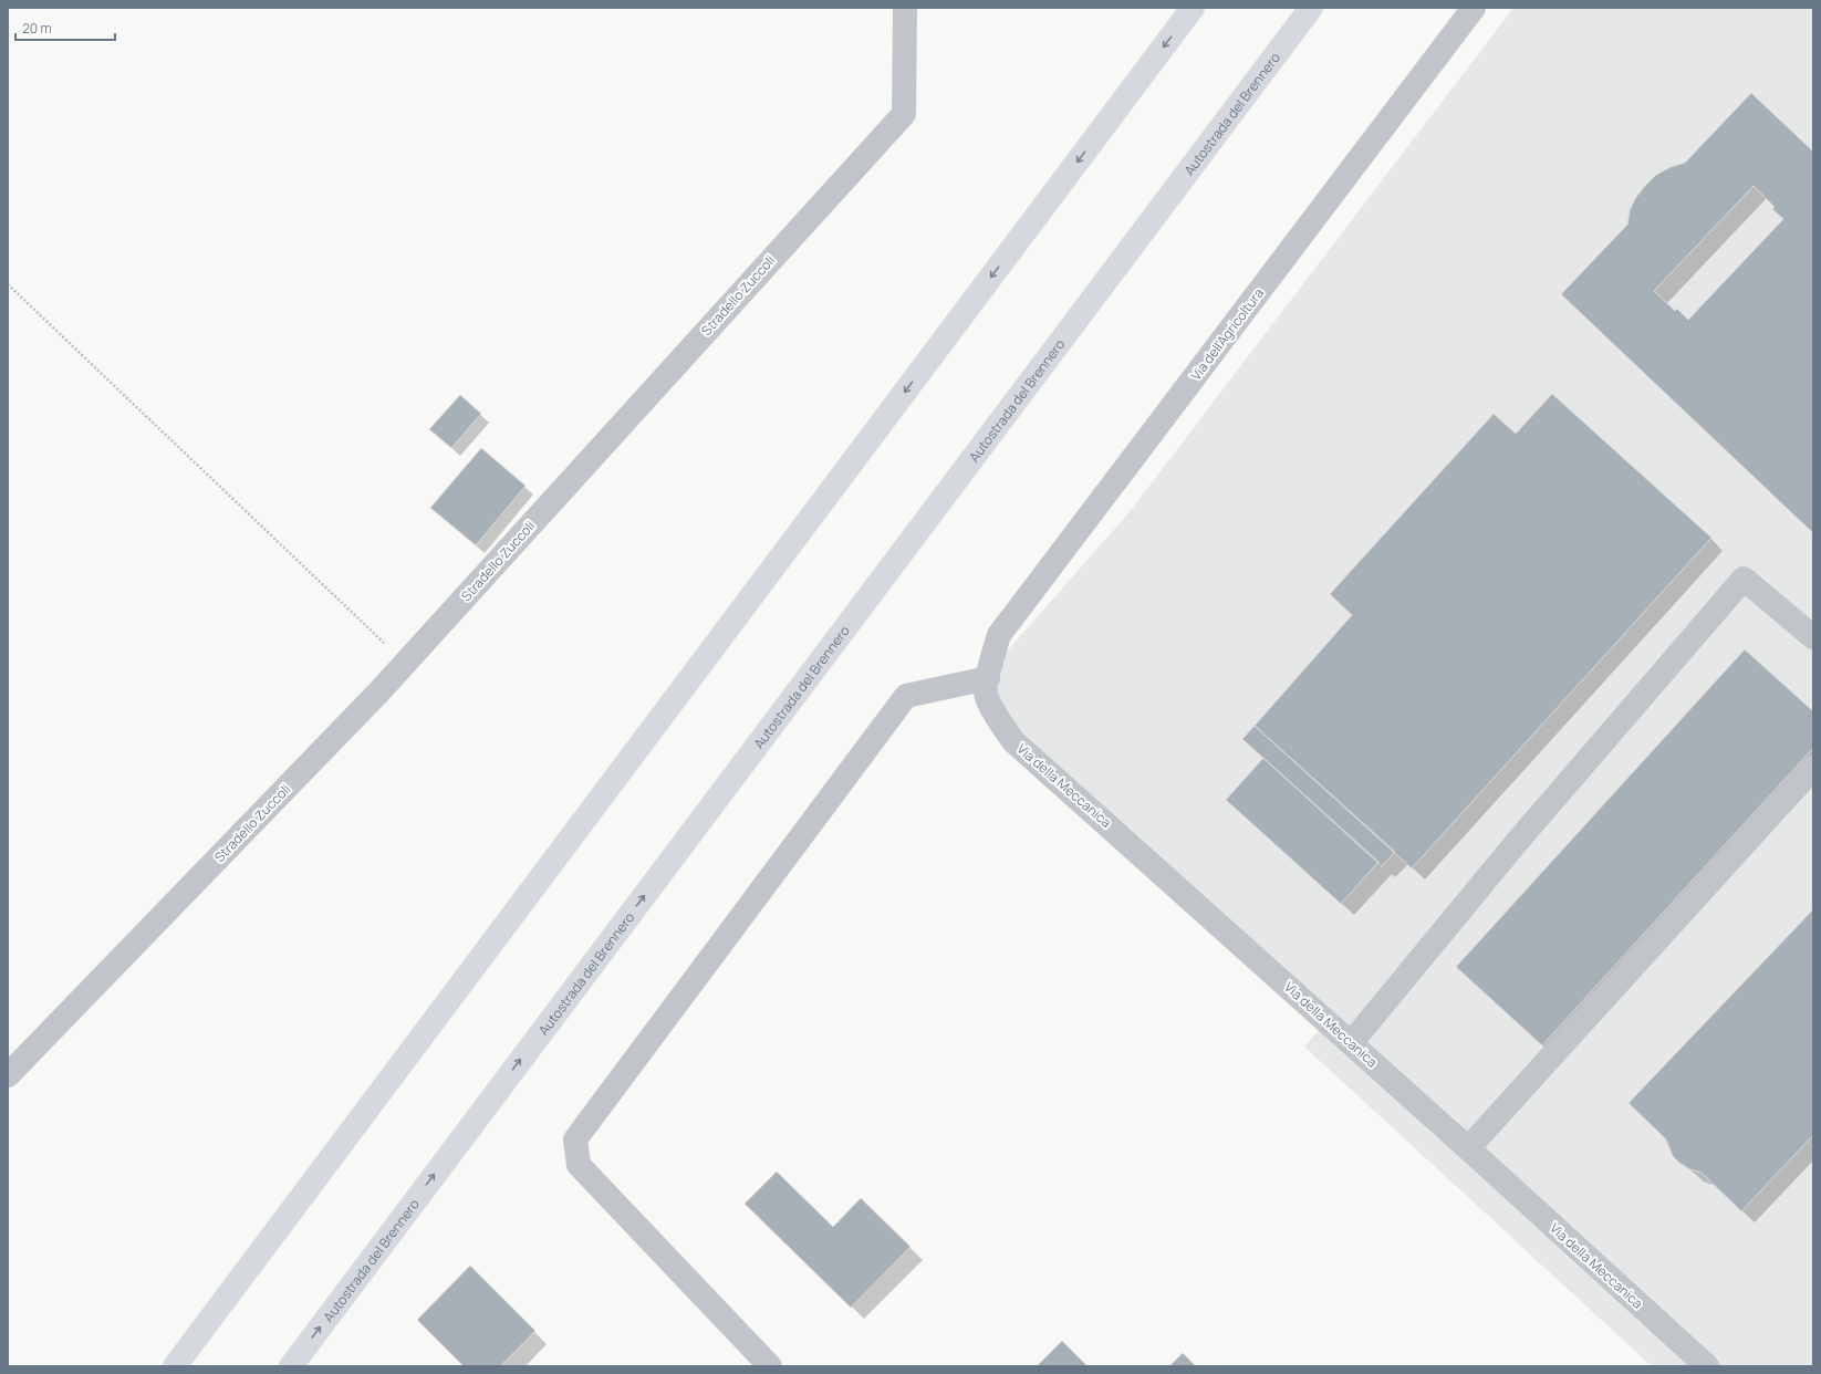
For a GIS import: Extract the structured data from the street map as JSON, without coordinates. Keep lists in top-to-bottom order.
{
  "streets": {
    "highway": ["Autostrada del Brennero"],
    "street": ["Stradello Zuccoli", "Via dell'Agricoltura", "Via della Meccanica"]
  },
  "crossings": [
    ["Via dell'Agricoltura", "Via della Meccanica"]
  ],
  "scale_bar": "20 m"
}
